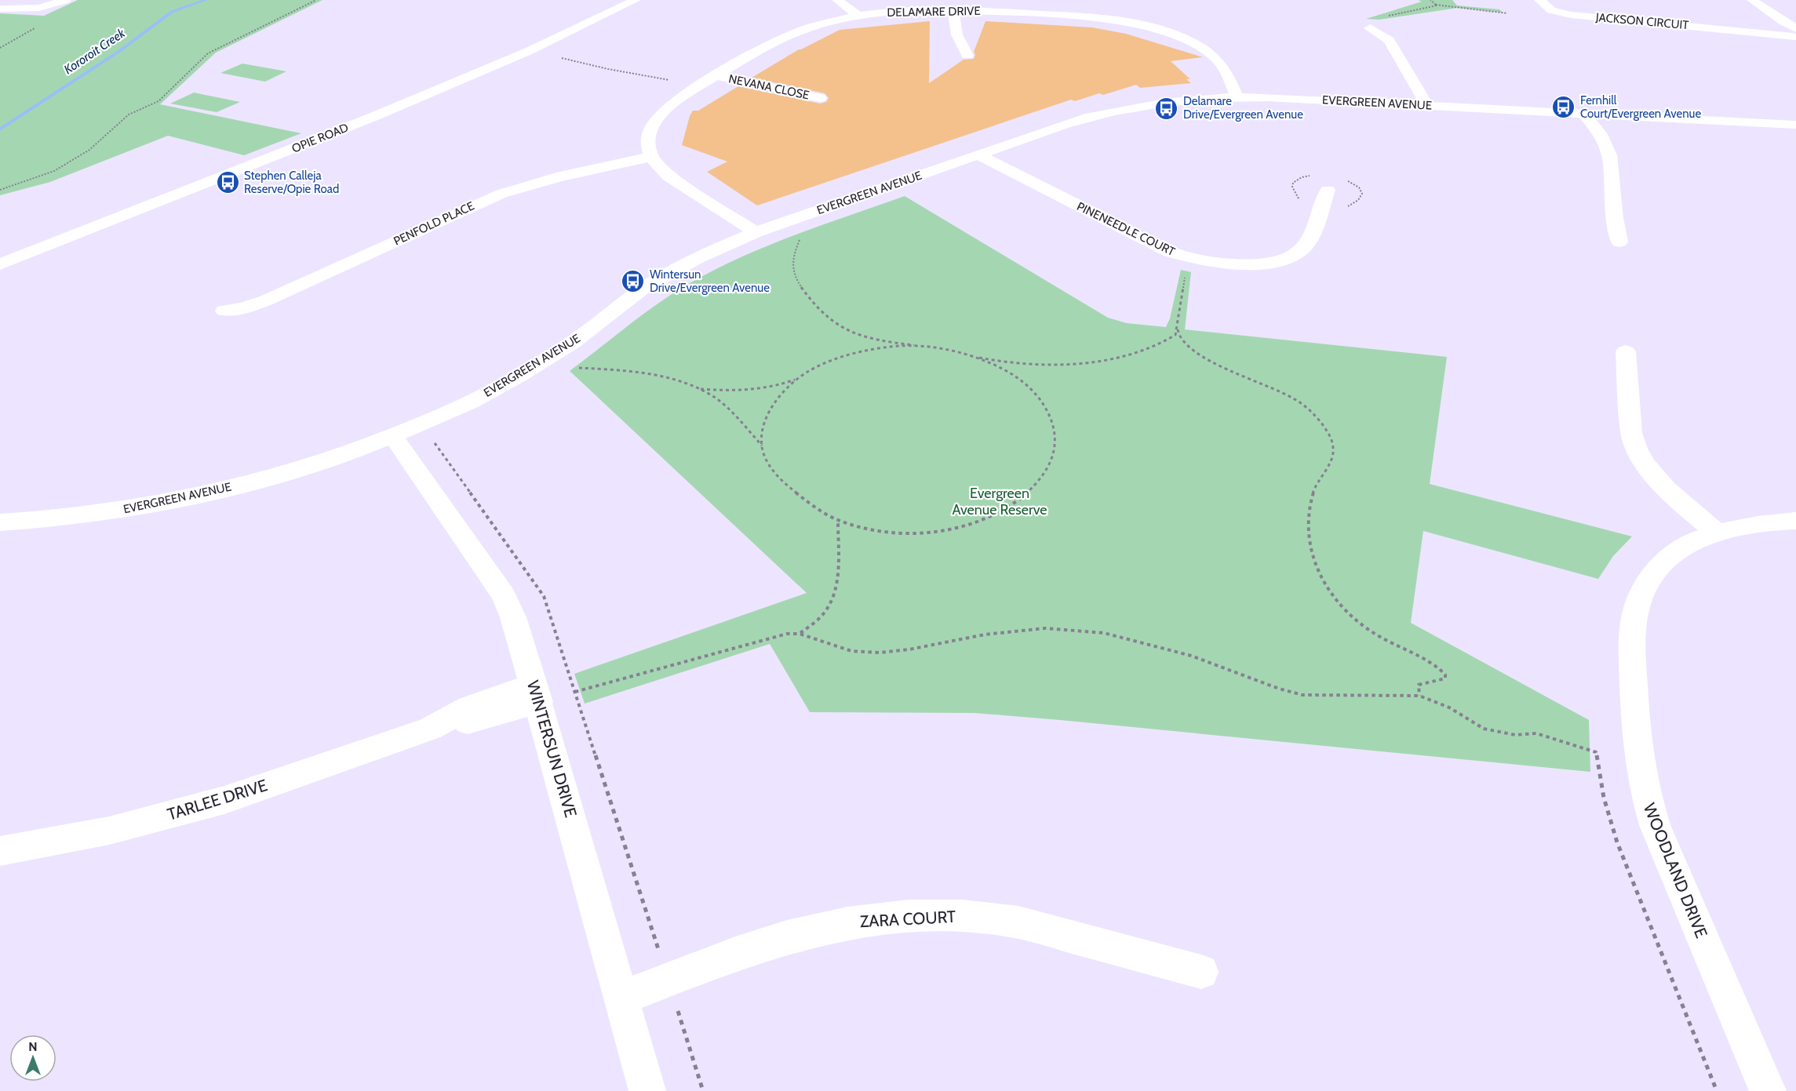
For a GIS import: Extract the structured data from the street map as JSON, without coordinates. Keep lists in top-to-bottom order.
{
  "streets": {
    "street": [
      "DELAMARE DRIVE",
      "JACKSON CIRCUIT",
      "NEVANA CLOSE",
      "EVERGREEN AVENUE",
      "OPIE ROAD",
      "PENFOLD PLACE",
      "PINENEEDLE COURT",
      "WINTERSUN DRIVE",
      "TARLEE DRIVE",
      "WOODLAND DRIVE",
      "ZARA COURT"
    ]
  },
  "crossings": [
    ["DELAMARE DRIVE", "NEVANA CLOSE"],
    ["DELAMARE DRIVE", "EVERGREEN AVENUE"],
    ["DELAMARE DRIVE", "PENFOLD PLACE"],
    ["EVERGREEN AVENUE", "PINENEEDLE COURT"],
    ["EVERGREEN AVENUE", "WINTERSUN DRIVE"],
    ["WINTERSUN DRIVE", "TARLEE DRIVE"],
    ["WINTERSUN DRIVE", "ZARA COURT"]
  ],
  "water": ["Kororoit Creek"],
  "parks": ["Evergreen Avenue Reserve"],
  "places": {
    "bus stop": [
      "Fernhill Court/Evergreen Avenue",
      "Delamare Drive/Evergreen Avenue",
      "Stephen Calleja Reserve/Opie Road",
      "Wintersun Drive/Evergreen Avenue"
    ]
  },
  "north": "top"
}
